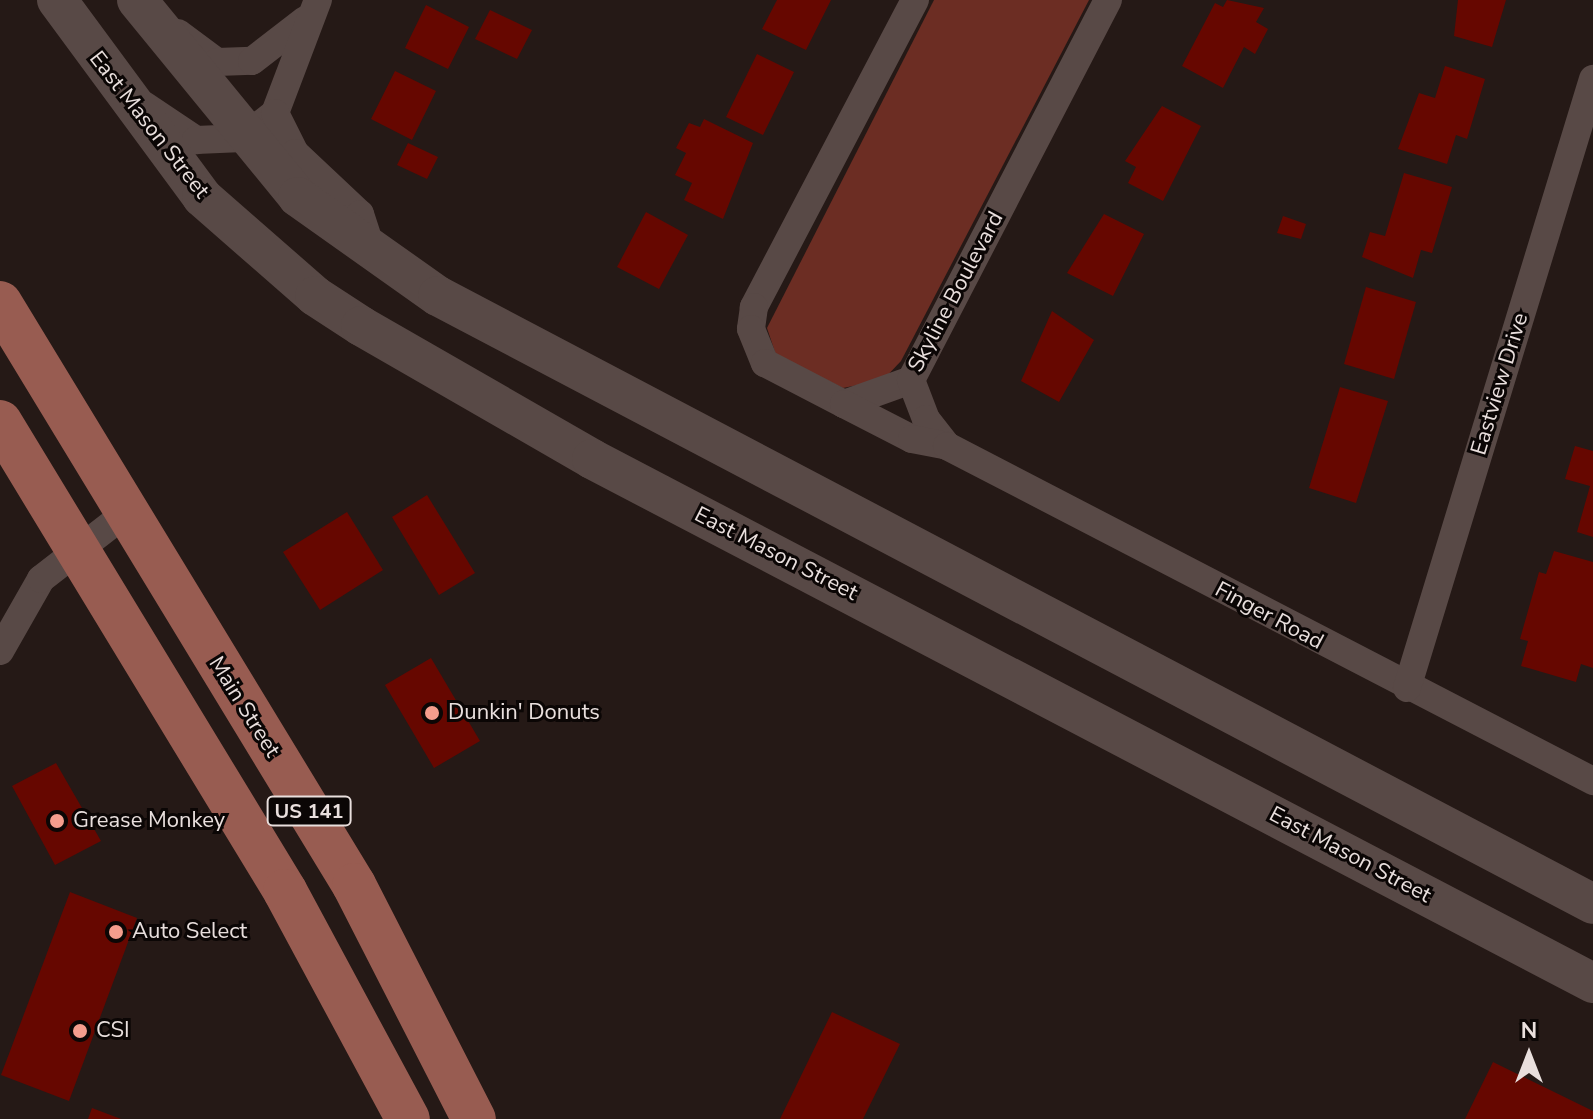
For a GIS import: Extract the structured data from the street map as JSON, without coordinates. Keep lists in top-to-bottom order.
{
  "streets": {
    "main road": ["East Mason Street", "Main Street", "US 141"],
    "street": ["Skyline Boulevard", "Eastview Drive", "Finger Road"]
  },
  "crossings": [
    ["Eastview Drive", "Finger Road"]
  ],
  "places": [
    "Dunkin' Donuts",
    "Grease Monkey",
    "Auto Select",
    "CSI"
  ],
  "north": "top"
}
